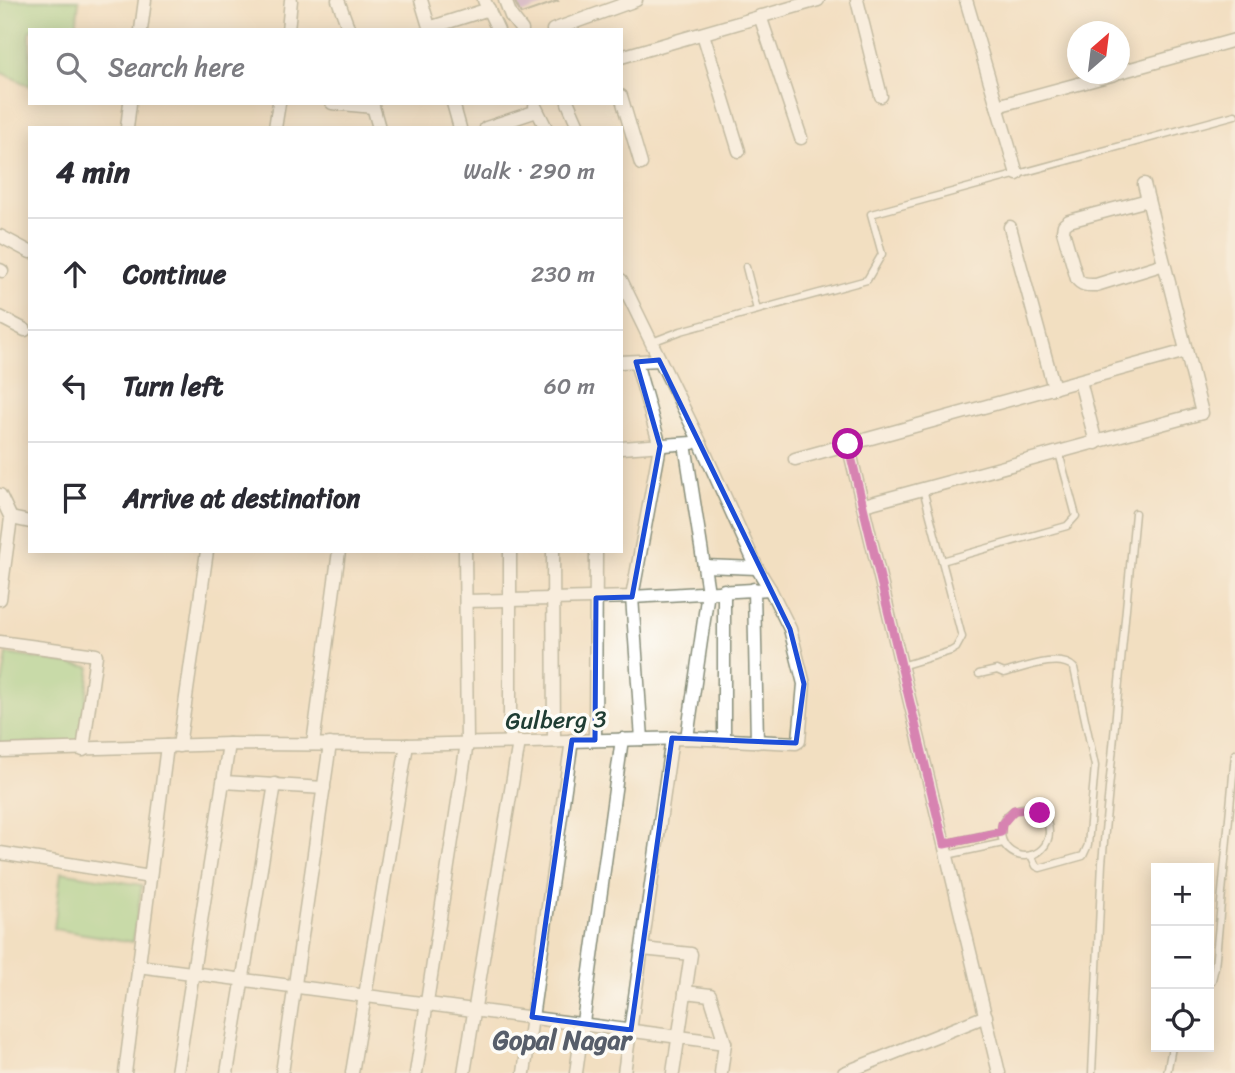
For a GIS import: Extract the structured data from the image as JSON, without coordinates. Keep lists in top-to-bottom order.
{
  "streets": {
    "street": ["Gulberg 3"]
  },
  "districts": ["Gopal Nagar"],
  "north": "top right",
  "page": {
    "search": "Search here",
    "heading": ["4 min", "Walk · 290 m"],
    "list": [
      ["Continue", "230 m"],
      ["Turn left", "60 m"],
      "Arrive at destination"
    ],
    "map_buttons": ["+", "−"]
  }
}
